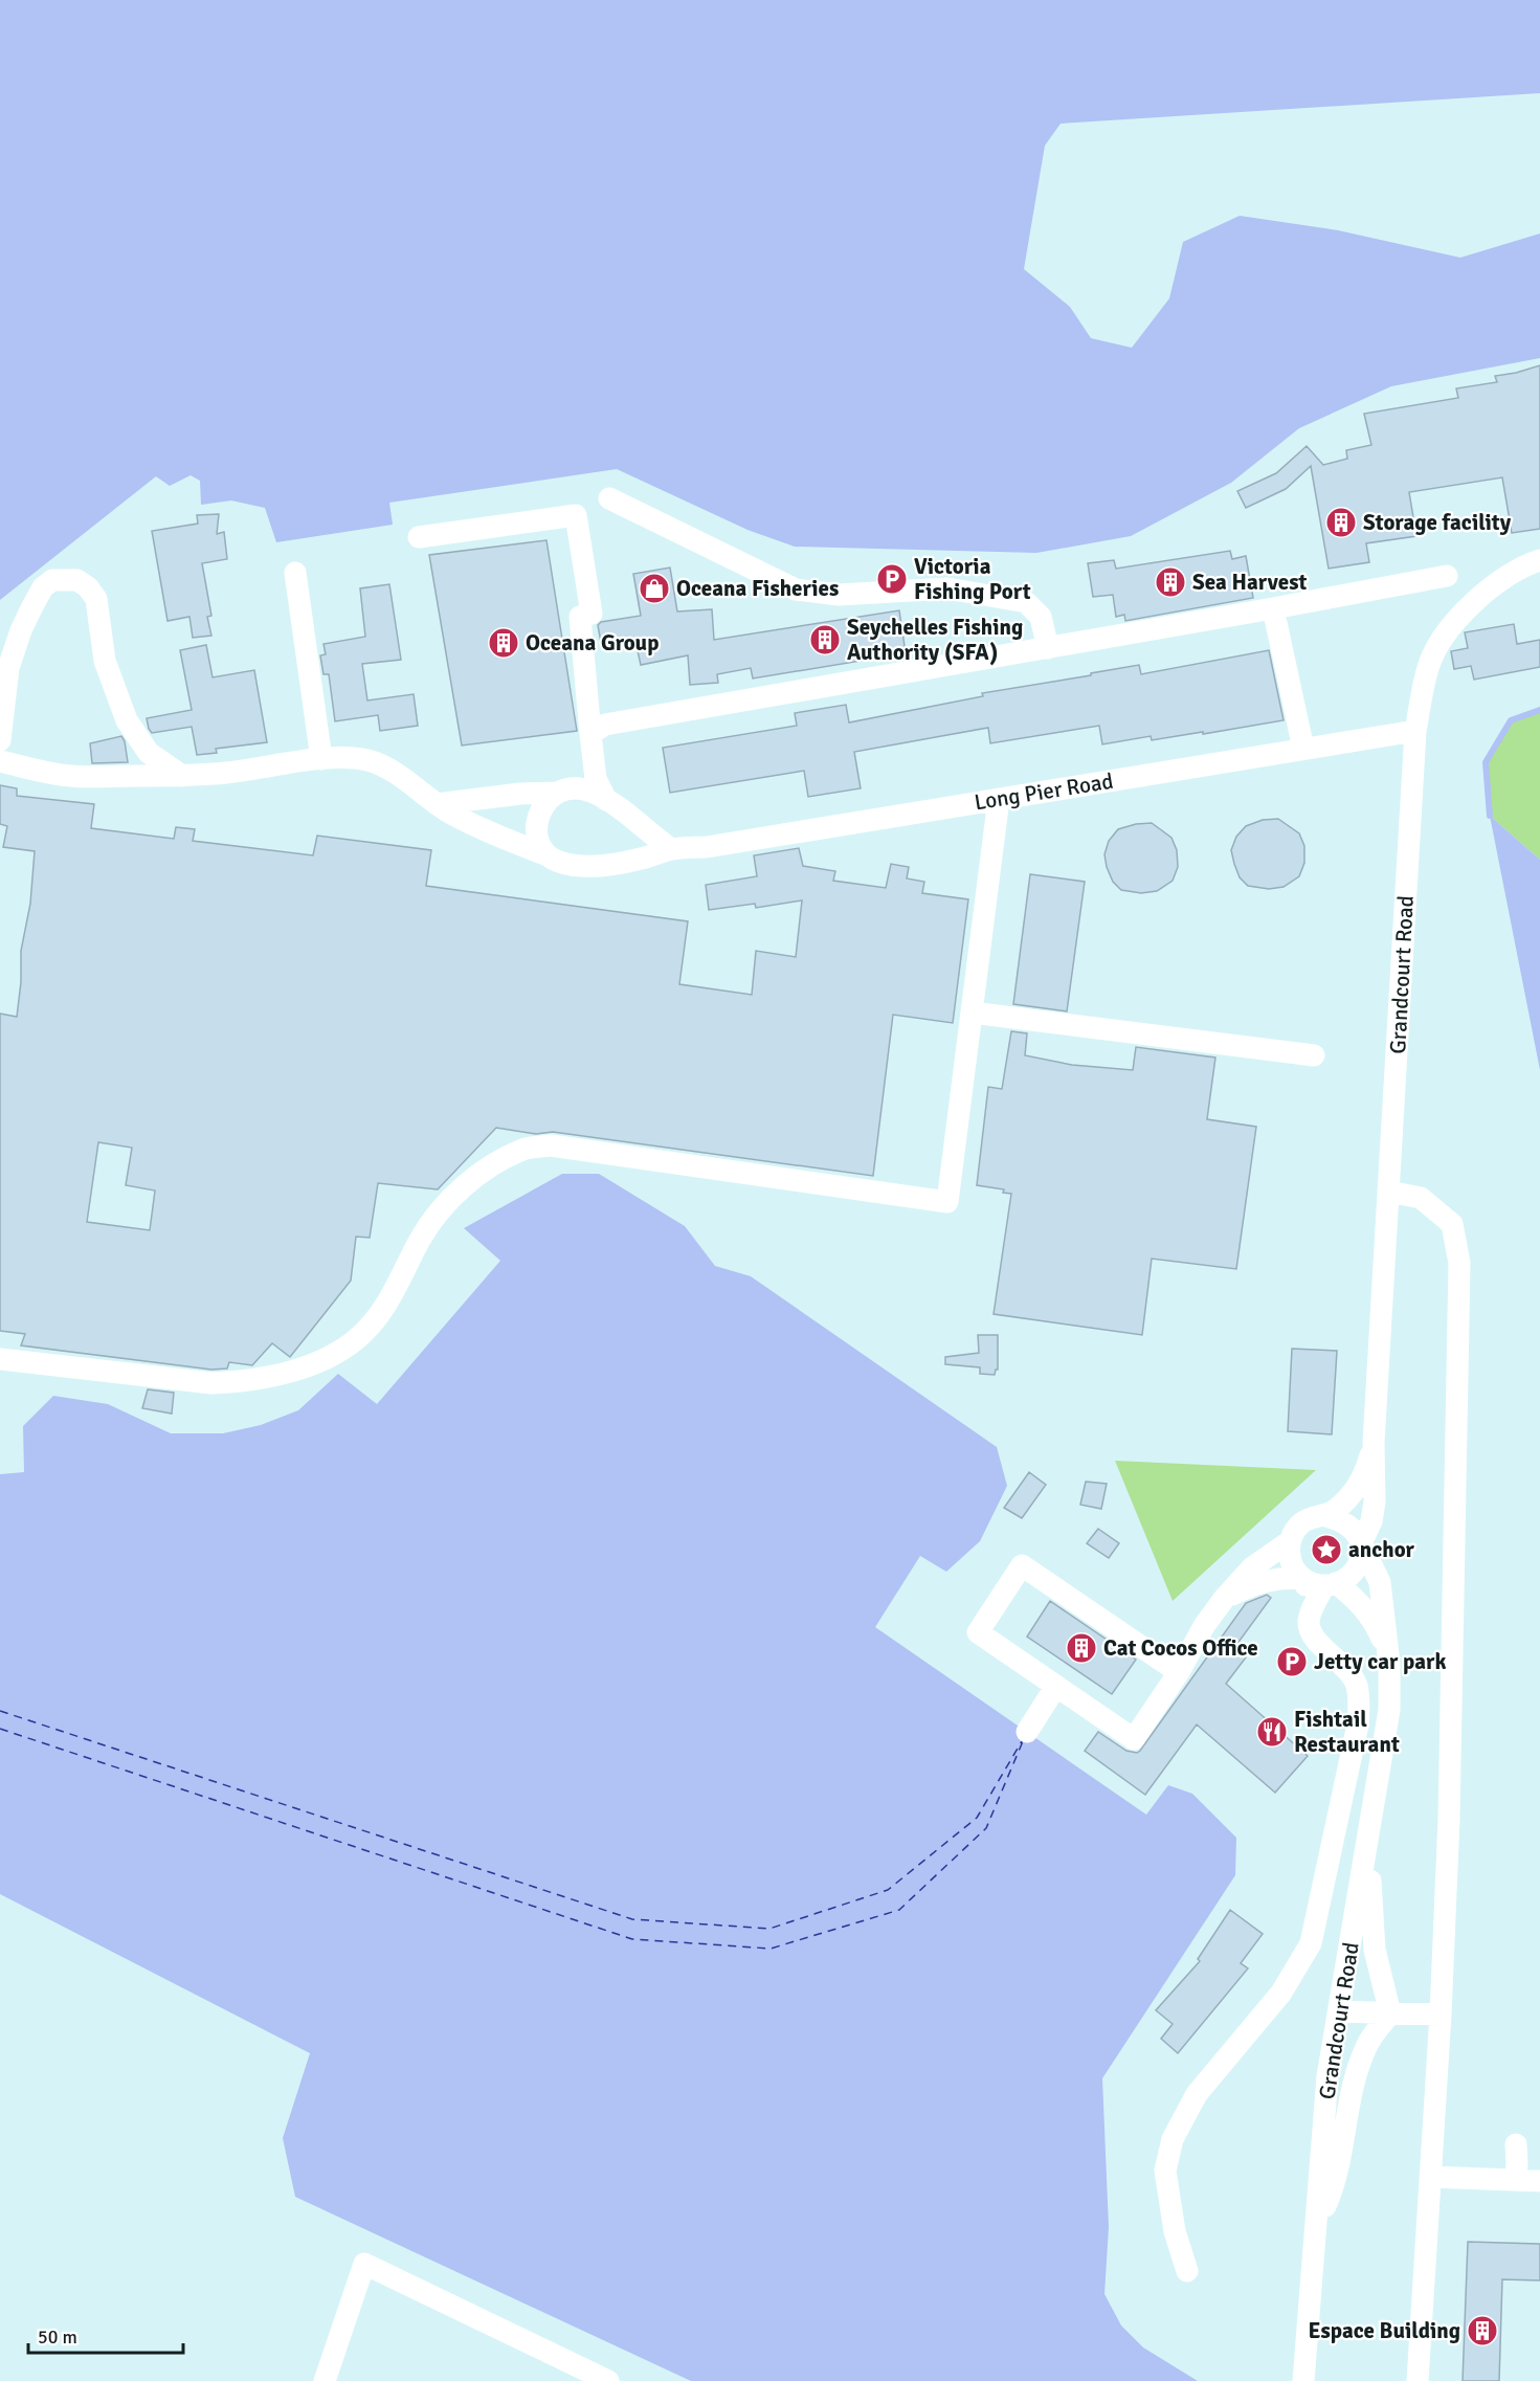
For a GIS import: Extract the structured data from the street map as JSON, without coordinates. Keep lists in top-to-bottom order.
{
  "streets": {
    "street": ["Long Pier Road", "Grandcourt Road"]
  },
  "crossings": [
    ["Long Pier Road", "Grandcourt Road"]
  ],
  "places": {
    "building": [
      "Storage facility",
      "Sea Harvest",
      "Seychelles Fishing Authority (SFA)",
      "Oceana Group",
      "Cat Cocos Office",
      "Espace Building"
    ],
    "parking": ["Victoria Fishing Port", "Jetty car park"],
    "shop": ["Oceana Fisheries"],
    "place": ["anchor"],
    "restaurant": ["Fishtail Restaurant"]
  },
  "scale_bar": "50 m"
}
